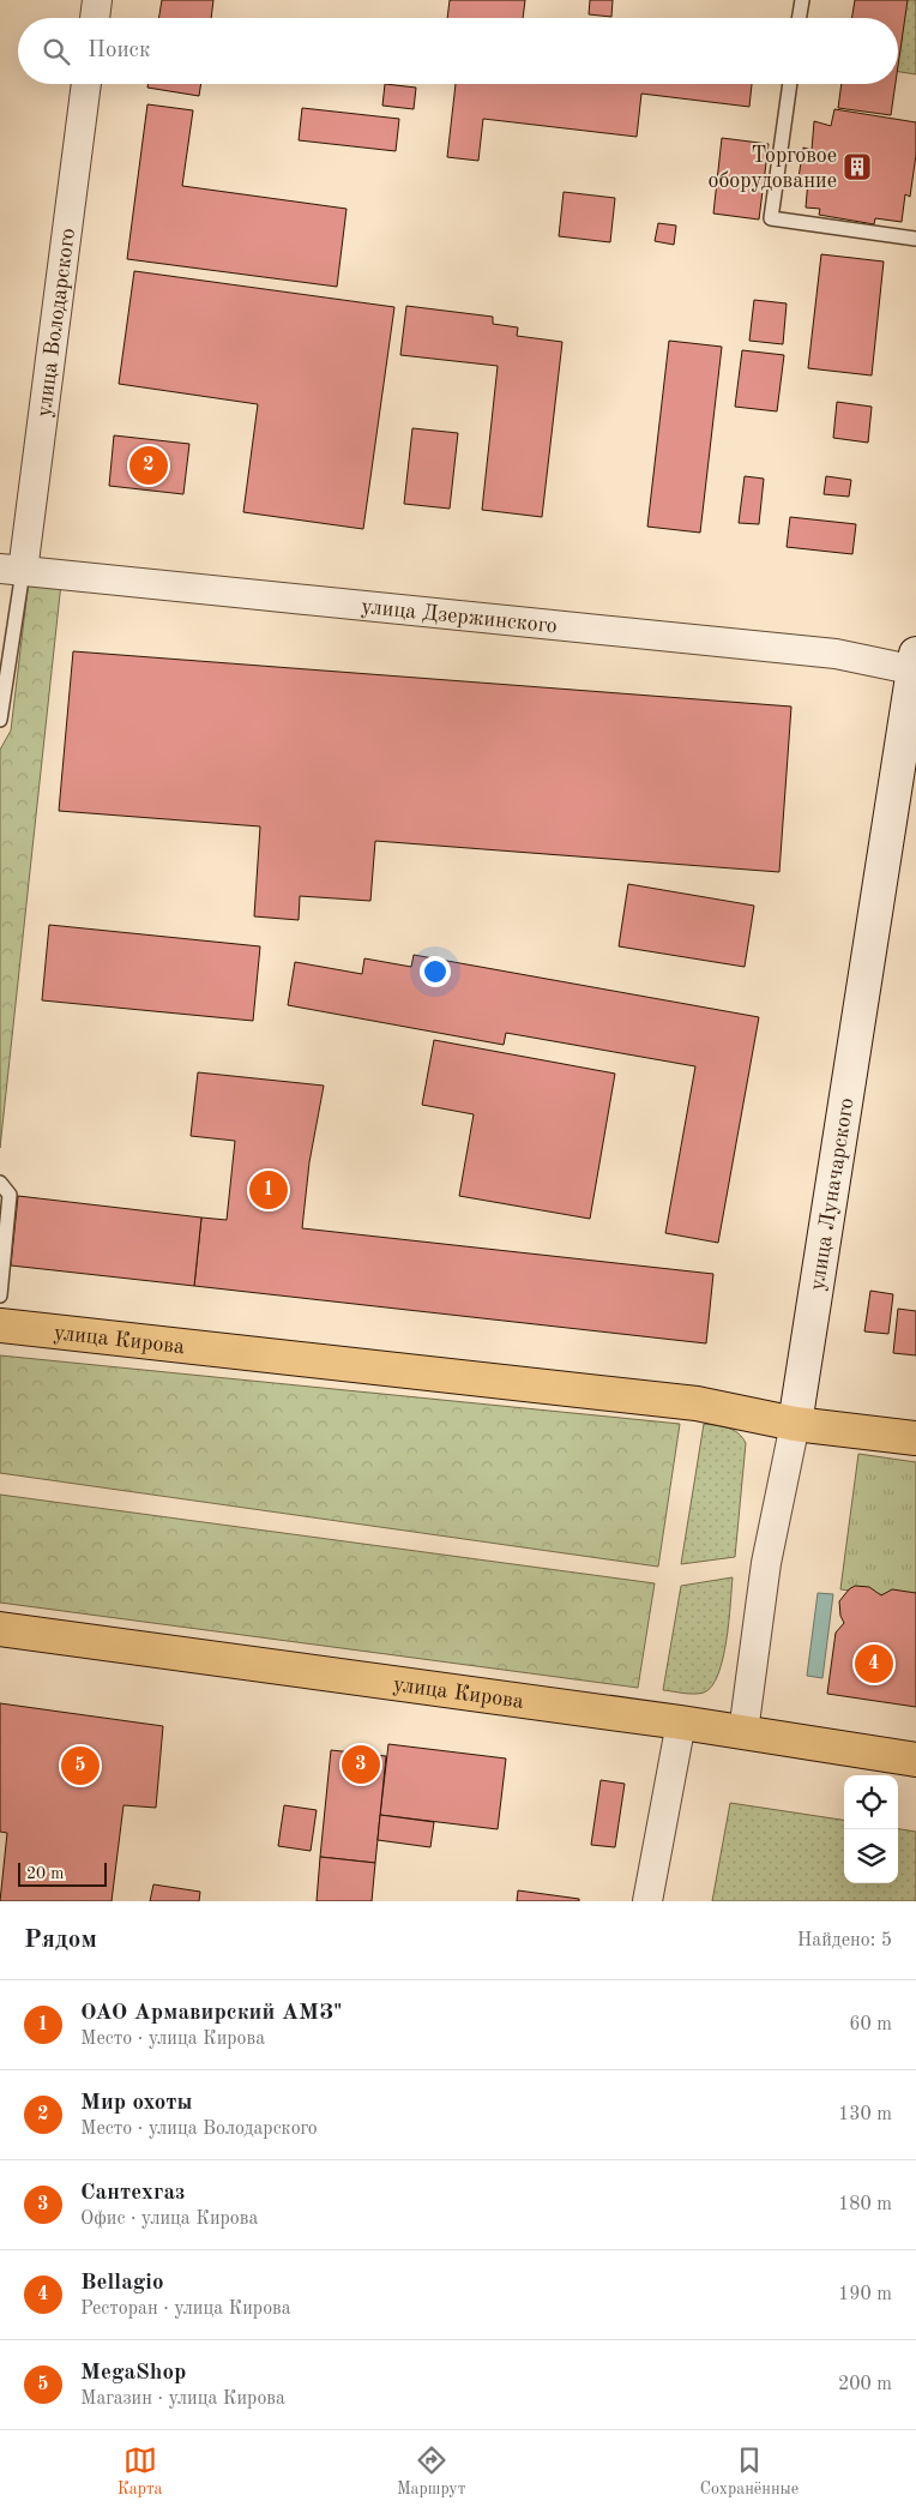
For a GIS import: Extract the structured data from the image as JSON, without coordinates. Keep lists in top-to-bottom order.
{
  "streets": {
    "main road": ["улица Кирова"],
    "street": ["улица Володарского", "улица Дзержинского", "улица Луначарского"]
  },
  "crossings": [
    ["улица Володарского", "улица Дзержинского"],
    ["улица Дзержинского", "улица Луначарского"],
    ["улица Луначарского", "улица Кирова"]
  ],
  "places": {
    "building": ["Торговое оборудование"]
  },
  "scale_bar": "20 m",
  "page": {
    "search": "Поиск",
    "pins": [
      "2",
      "1",
      "4",
      "3",
      "5"
    ],
    "scale": "20 m",
    "heading": ["Рядом", "Найдено: 5"],
    "list": [
      {
        "mark": "1",
        "name": "ОАО Армавирский АМЗ\"",
        "note": "Место · улица Кирова",
        "value": "60 m"
      },
      {
        "mark": "2",
        "name": "Мир охоты",
        "note": "Место · улица Володарского",
        "value": "130 m"
      },
      {
        "mark": "3",
        "name": "Сантехгаз",
        "note": "Офис · улица Кирова",
        "value": "180 m"
      },
      {
        "mark": "4",
        "name": "Bellagio",
        "note": "Ресторан · улица Кирова",
        "value": "190 m"
      },
      {
        "mark": "5",
        "name": "MegaShop",
        "note": "Магазин · улица Кирова",
        "value": "200 m"
      }
    ],
    "nav": ["Карта", "Маршрут", "Сохранённые"]
  }
}
